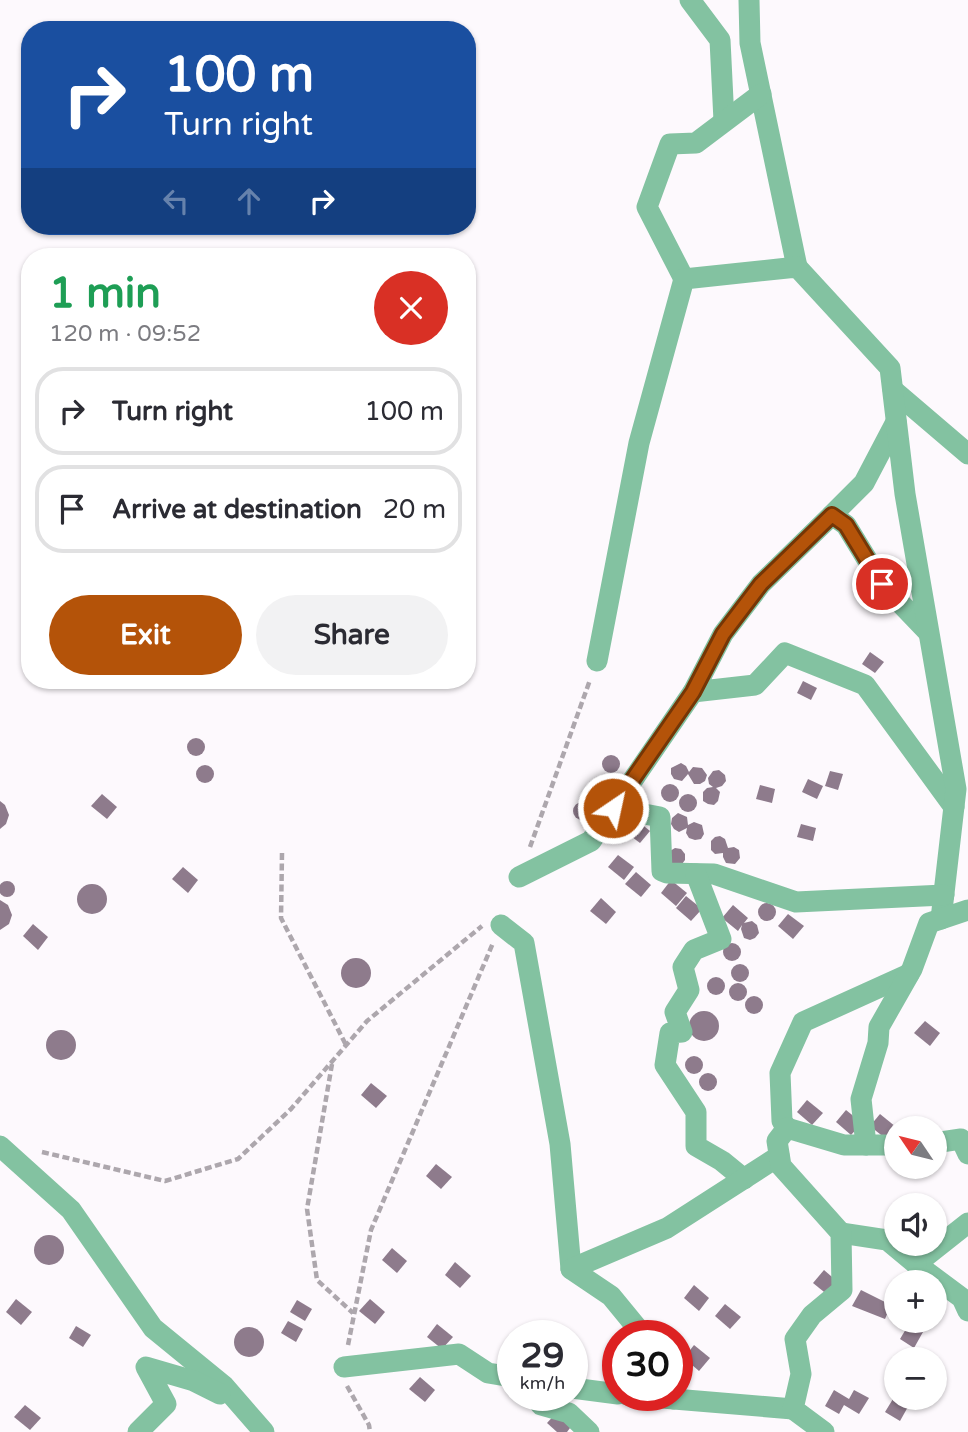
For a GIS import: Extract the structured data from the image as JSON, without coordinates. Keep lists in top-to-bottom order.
{
  "north": "top left",
  "page": {
    "turn": ["100 m", "Turn right"],
    "heading": ["1 min", "120 m · 09:52"],
    "list": [
      {
        "name": "Turn right",
        "value": "100 m"
      },
      {
        "name": "Arrive at destination",
        "value": "20 m"
      }
    ],
    "buttons": ["Exit", "Share"],
    "map_buttons": ["+", "−"],
    "speed": "29 km/h",
    "limit": "30"
  }
}
